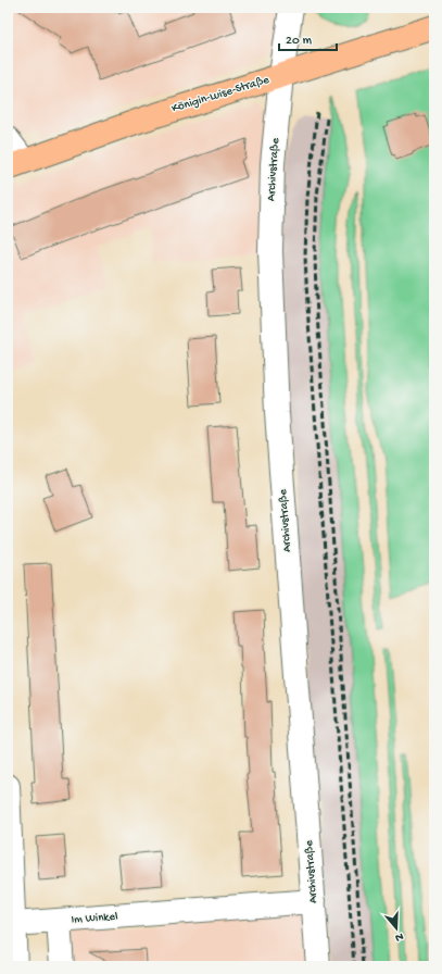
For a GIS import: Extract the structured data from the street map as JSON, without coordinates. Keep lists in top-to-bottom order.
{
  "streets": {
    "main road": ["Königin-Luise-Straße"],
    "street": ["Archivstraße", "Im Winkel"]
  },
  "crossings": [
    ["Königin-Luise-Straße", "Archivstraße"],
    ["Archivstraße", "Im Winkel"]
  ],
  "scale_bar": "20 m",
  "north": "bottom"
}
